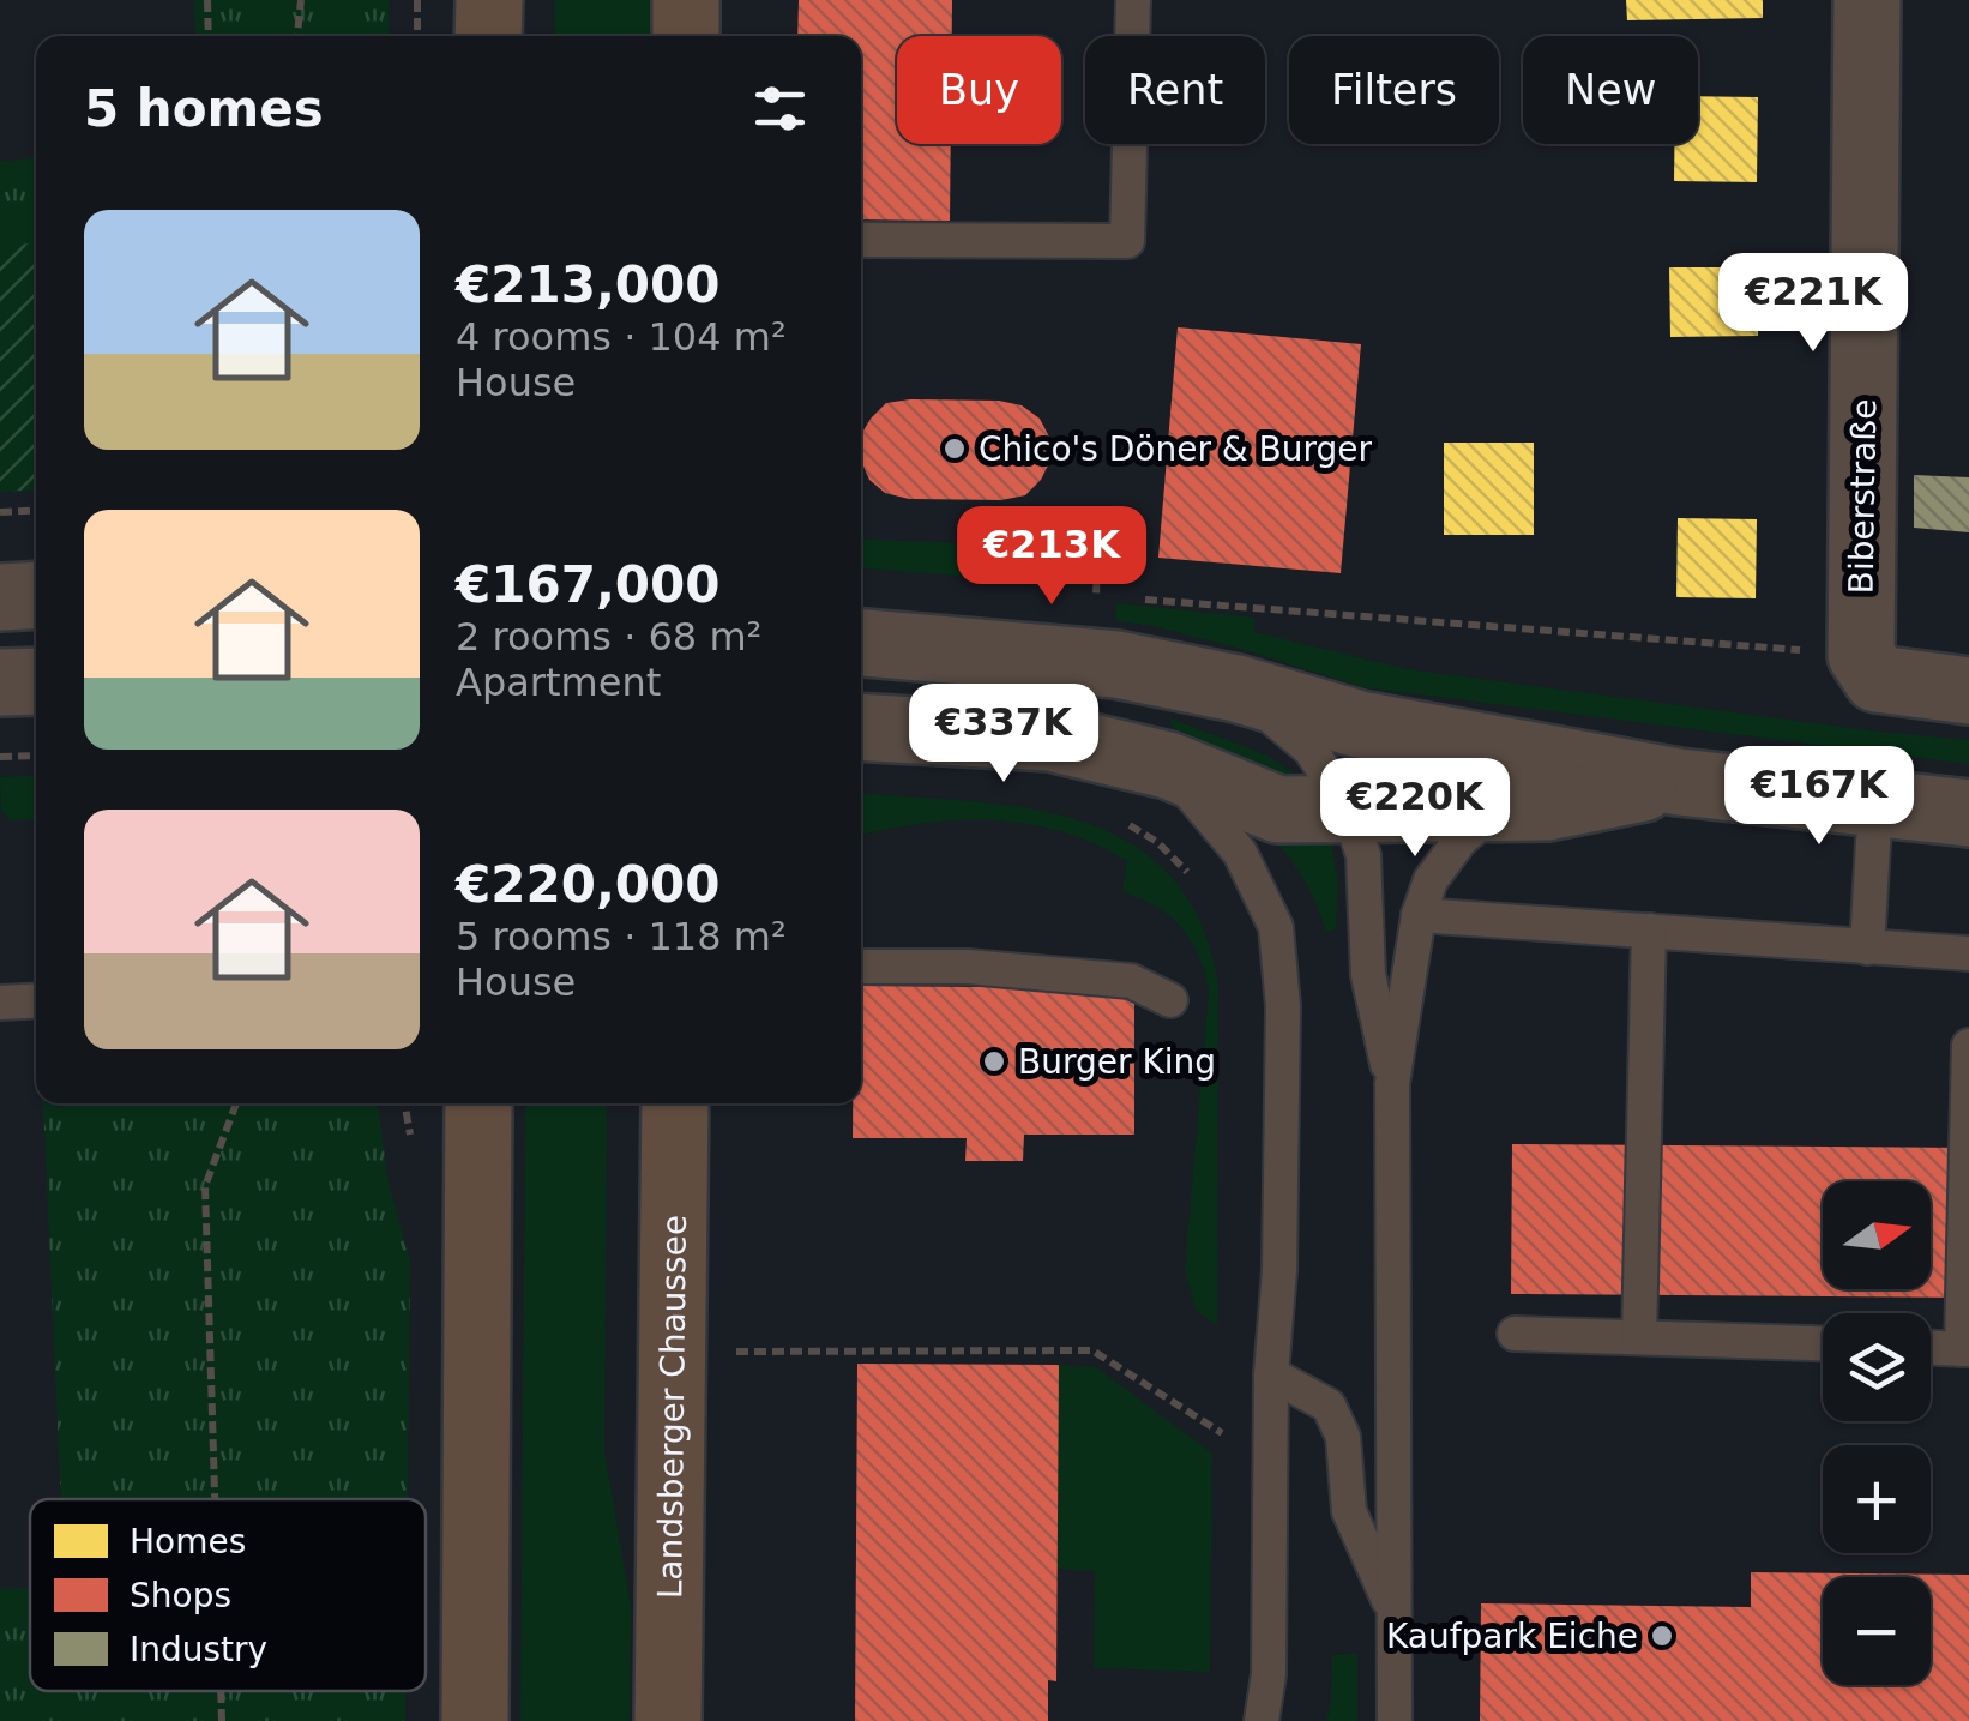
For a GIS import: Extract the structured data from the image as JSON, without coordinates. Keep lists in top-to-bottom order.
{
  "streets": {
    "main road": ["Landsberger Chaussee"],
    "street": ["Biberstraße"]
  },
  "places": ["Chico's Döner & Burger", "Burger King", "Kaufpark Eiche"],
  "legend": ["Homes", "Shops", "Industry"],
  "north": "right",
  "page": {
    "chip": [
      "Buy",
      "Rent",
      "Filters",
      "New"
    ],
    "heading": "5 homes",
    "list": [
      {
        "name": "€213,000",
        "note": "4 rooms · 104 m² · House"
      },
      {
        "name": "€167,000",
        "note": "2 rooms · 68 m² · Apartment"
      },
      {
        "name": "€220,000",
        "note": "5 rooms · 118 m² · House"
      }
    ],
    "price": [
      "€221K",
      "€213K",
      "€337K",
      "€167K",
      "€220K"
    ],
    "map_buttons": ["+", "−"]
  }
}
